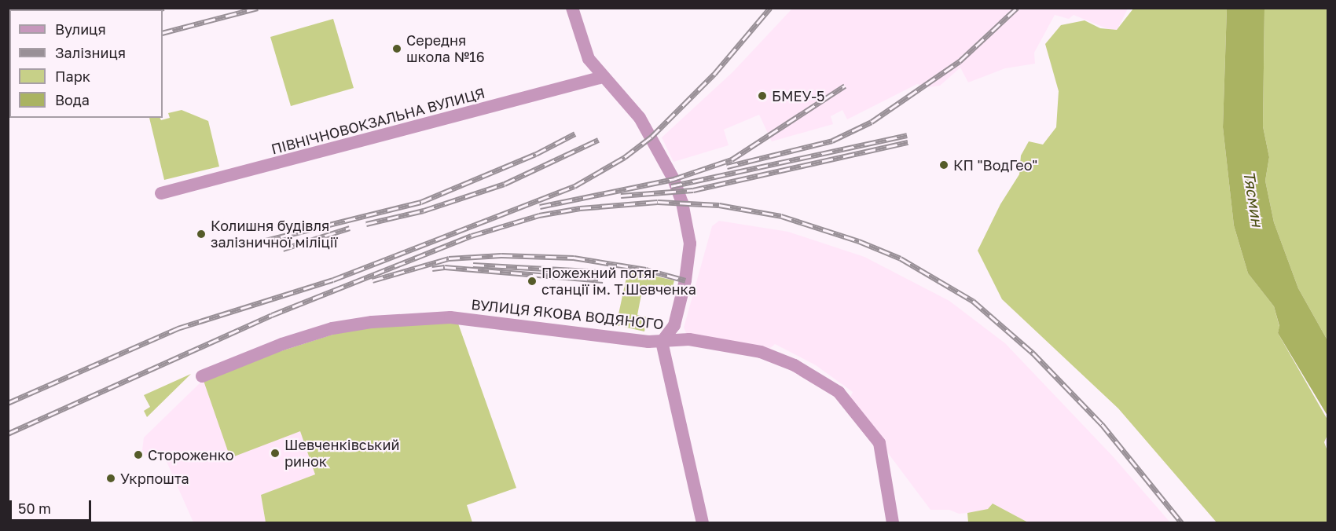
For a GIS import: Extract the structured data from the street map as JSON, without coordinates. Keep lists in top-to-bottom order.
{
  "streets": {
    "street": ["ПІВНІЧНОВОКЗАЛЬНА ВУЛИЦЯ", "ВУЛИЦЯ ЯКОВА ВОДЯНОГО"]
  },
  "water": ["Тясмин"],
  "places": [
    "Середня школа №16",
    "БМЕУ-5",
    "КП \"ВодГео\"",
    "Колишня будівля залізничної міліції",
    "Пожежний потяг станції ім. Т.Шевченка",
    "Шевченківський ринок",
    "Стороженко",
    "Укрпошта"
  ],
  "legend": [
    "Вулиця",
    "Залізниця",
    "Парк",
    "Вода"
  ],
  "scale_bar": "50 m"
}
